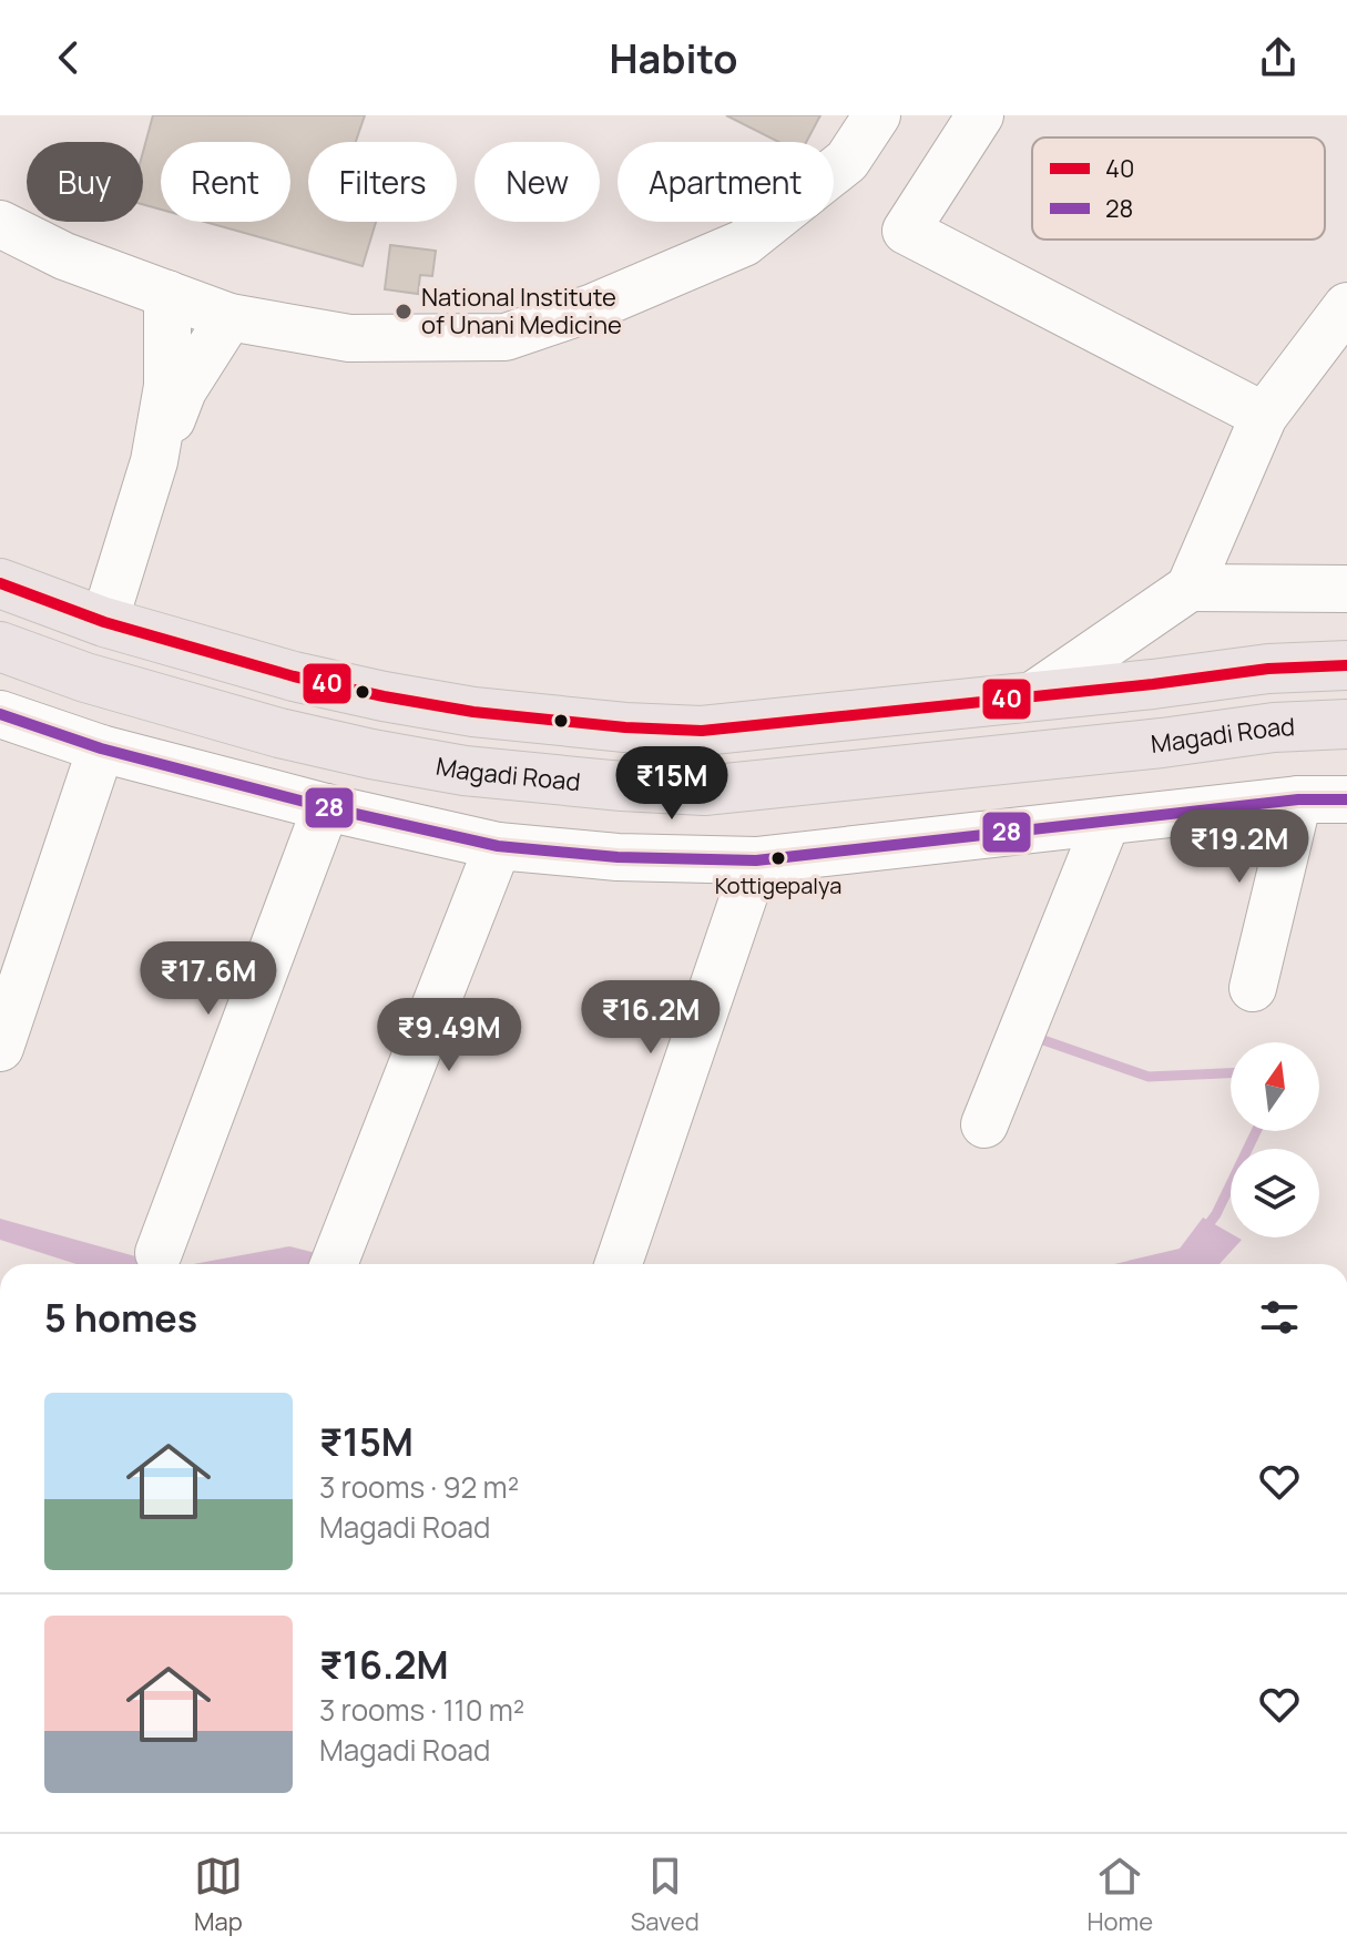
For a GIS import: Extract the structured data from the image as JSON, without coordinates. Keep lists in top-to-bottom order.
{
  "streets": {
    "main road": ["Magadi Road"]
  },
  "places": ["National Institute of Unani Medicine", "Kottigepalya"],
  "lines": ["transit line 40", "transit line 28"],
  "legend": ["40", "28"],
  "north": "top",
  "page": {
    "header": "Habito",
    "chip": [
      "Buy",
      "Rent",
      "Filters",
      "New",
      "Apartment"
    ],
    "price": [
      "₹15M",
      "₹19.2M",
      "₹17.6M",
      "₹16.2M",
      "₹9.49M"
    ],
    "heading": "5 homes",
    "list": [
      {
        "name": "₹15M",
        "note": "3 rooms · 92 m² · Magadi Road"
      },
      {
        "name": "₹16.2M",
        "note": "3 rooms · 110 m² · Magadi Road"
      }
    ],
    "tabs": ["Map", "Saved", "Home"]
  }
}
